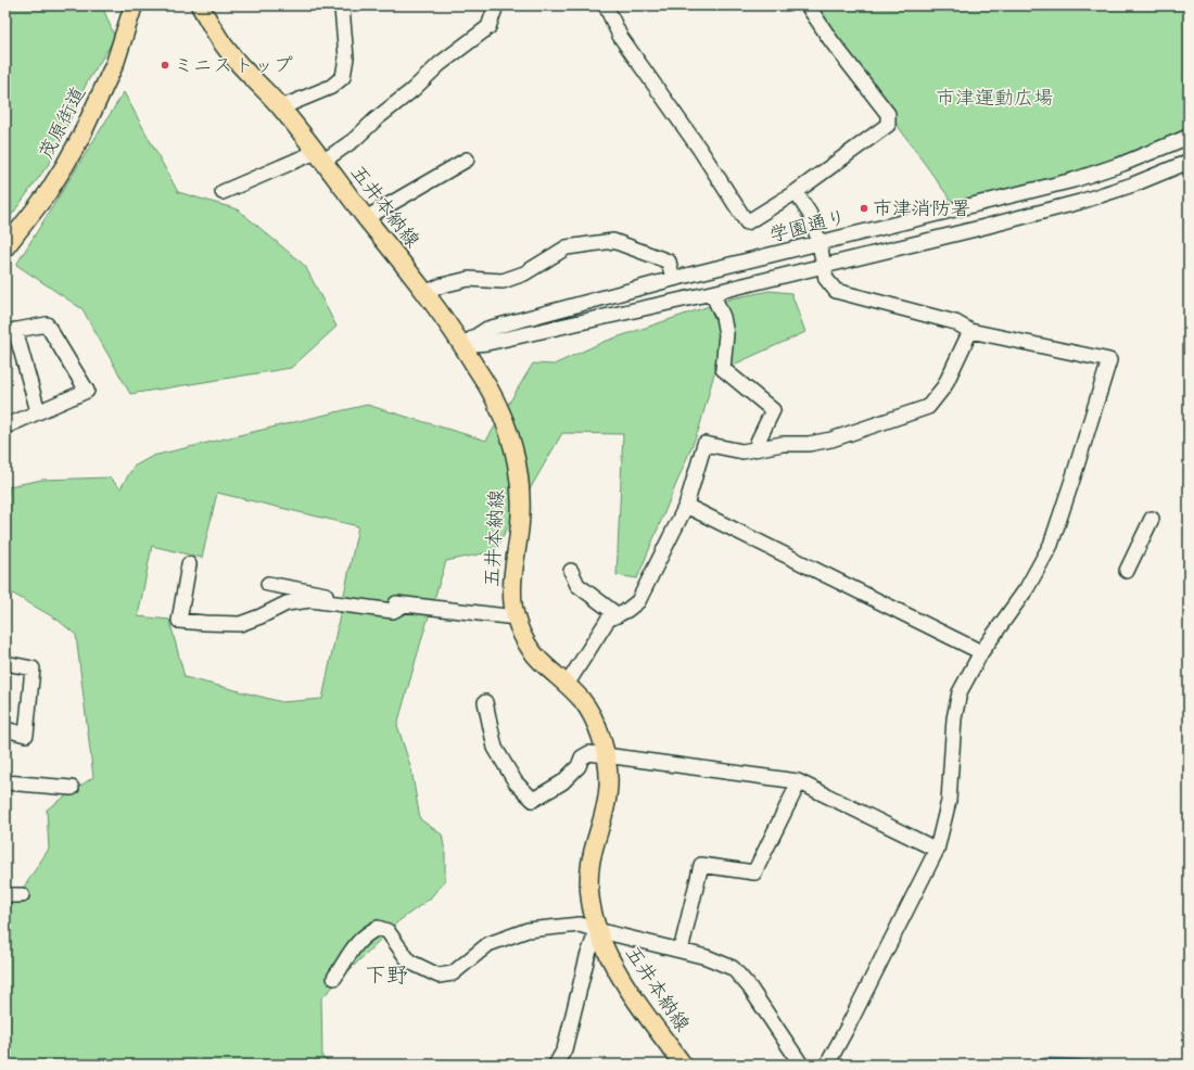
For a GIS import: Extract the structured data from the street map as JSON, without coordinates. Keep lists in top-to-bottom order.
{
  "streets": {
    "main road": ["茂原街道", "五井本納線"],
    "street": ["学園通り"]
  },
  "crossings": [
    ["五井本納線", "学園通り"]
  ],
  "districts": ["下野"],
  "parks": ["市津運動広場"],
  "places": ["ミニストップ", "市津消防署"]
}
